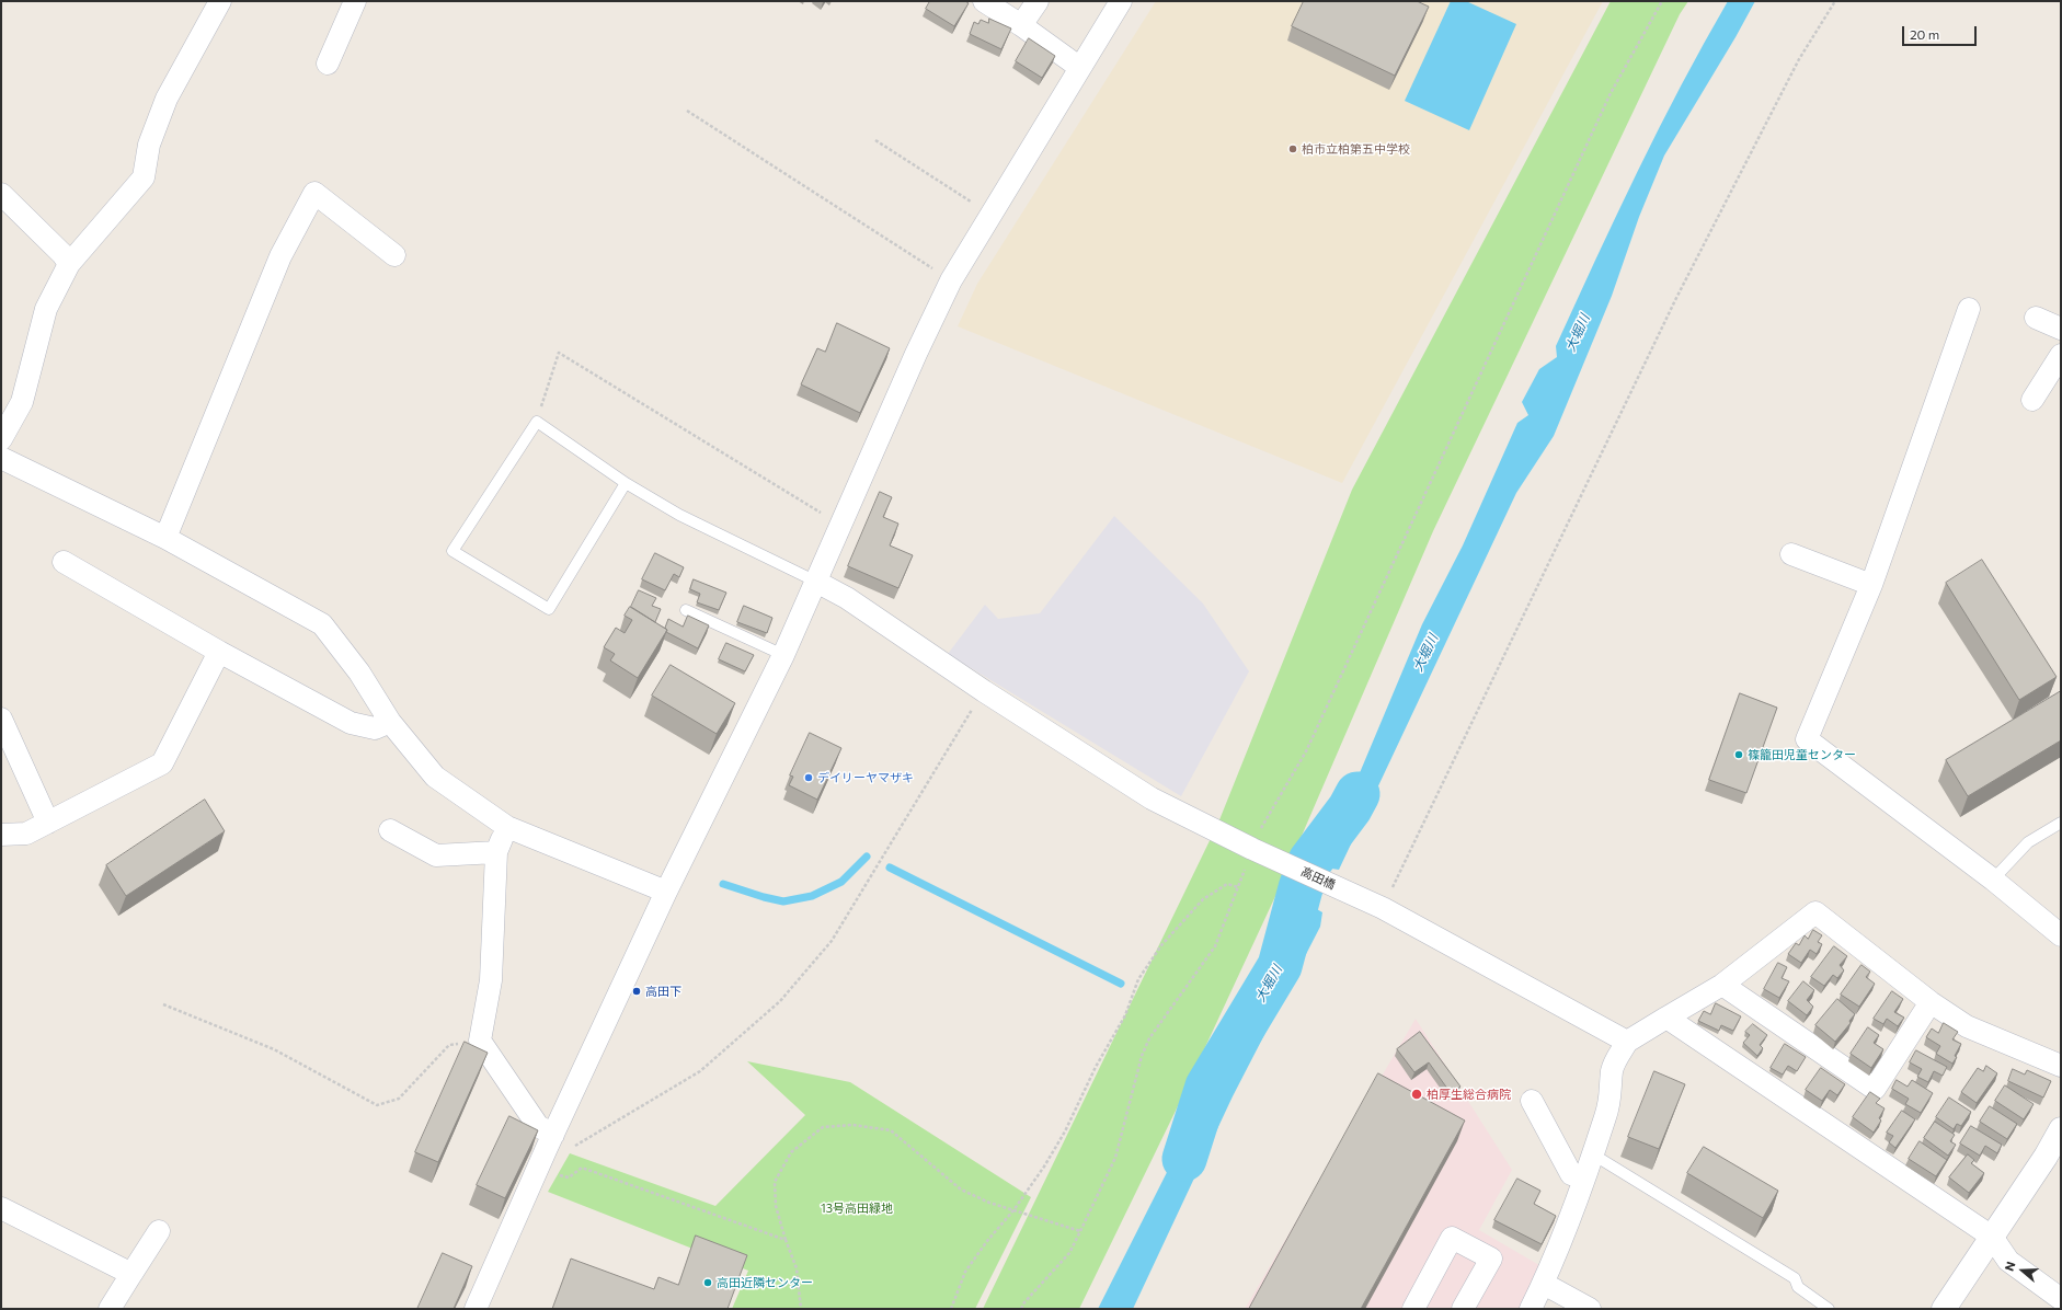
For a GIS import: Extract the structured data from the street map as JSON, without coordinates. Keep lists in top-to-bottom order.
{
  "streets": {
    "street": ["高田橋"]
  },
  "water": ["大堀川"],
  "parks": ["13号高田緑地"],
  "places": [
    "柏市立柏第五中学校",
    "篠籠田児童センター",
    "デイリーヤマザキ",
    "高田下",
    "柏厚生総合病院",
    "高田近隣センター"
  ],
  "scale_bar": "20 m",
  "north": "left"
}
